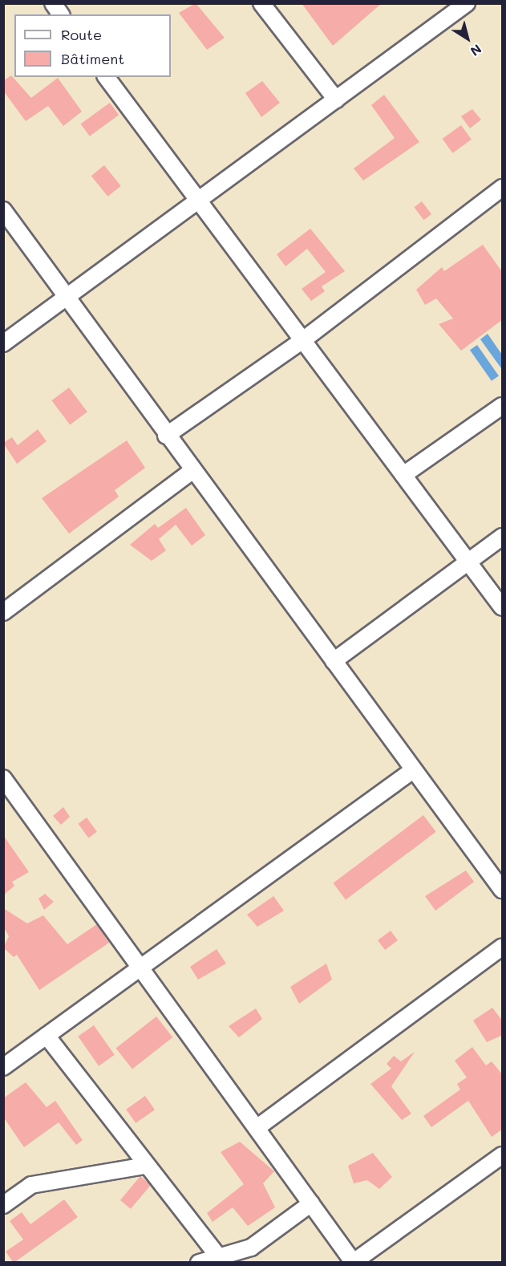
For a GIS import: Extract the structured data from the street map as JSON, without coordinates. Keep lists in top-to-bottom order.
{
  "legend": ["Route", "Bâtiment"],
  "north": "bottom right"
}
